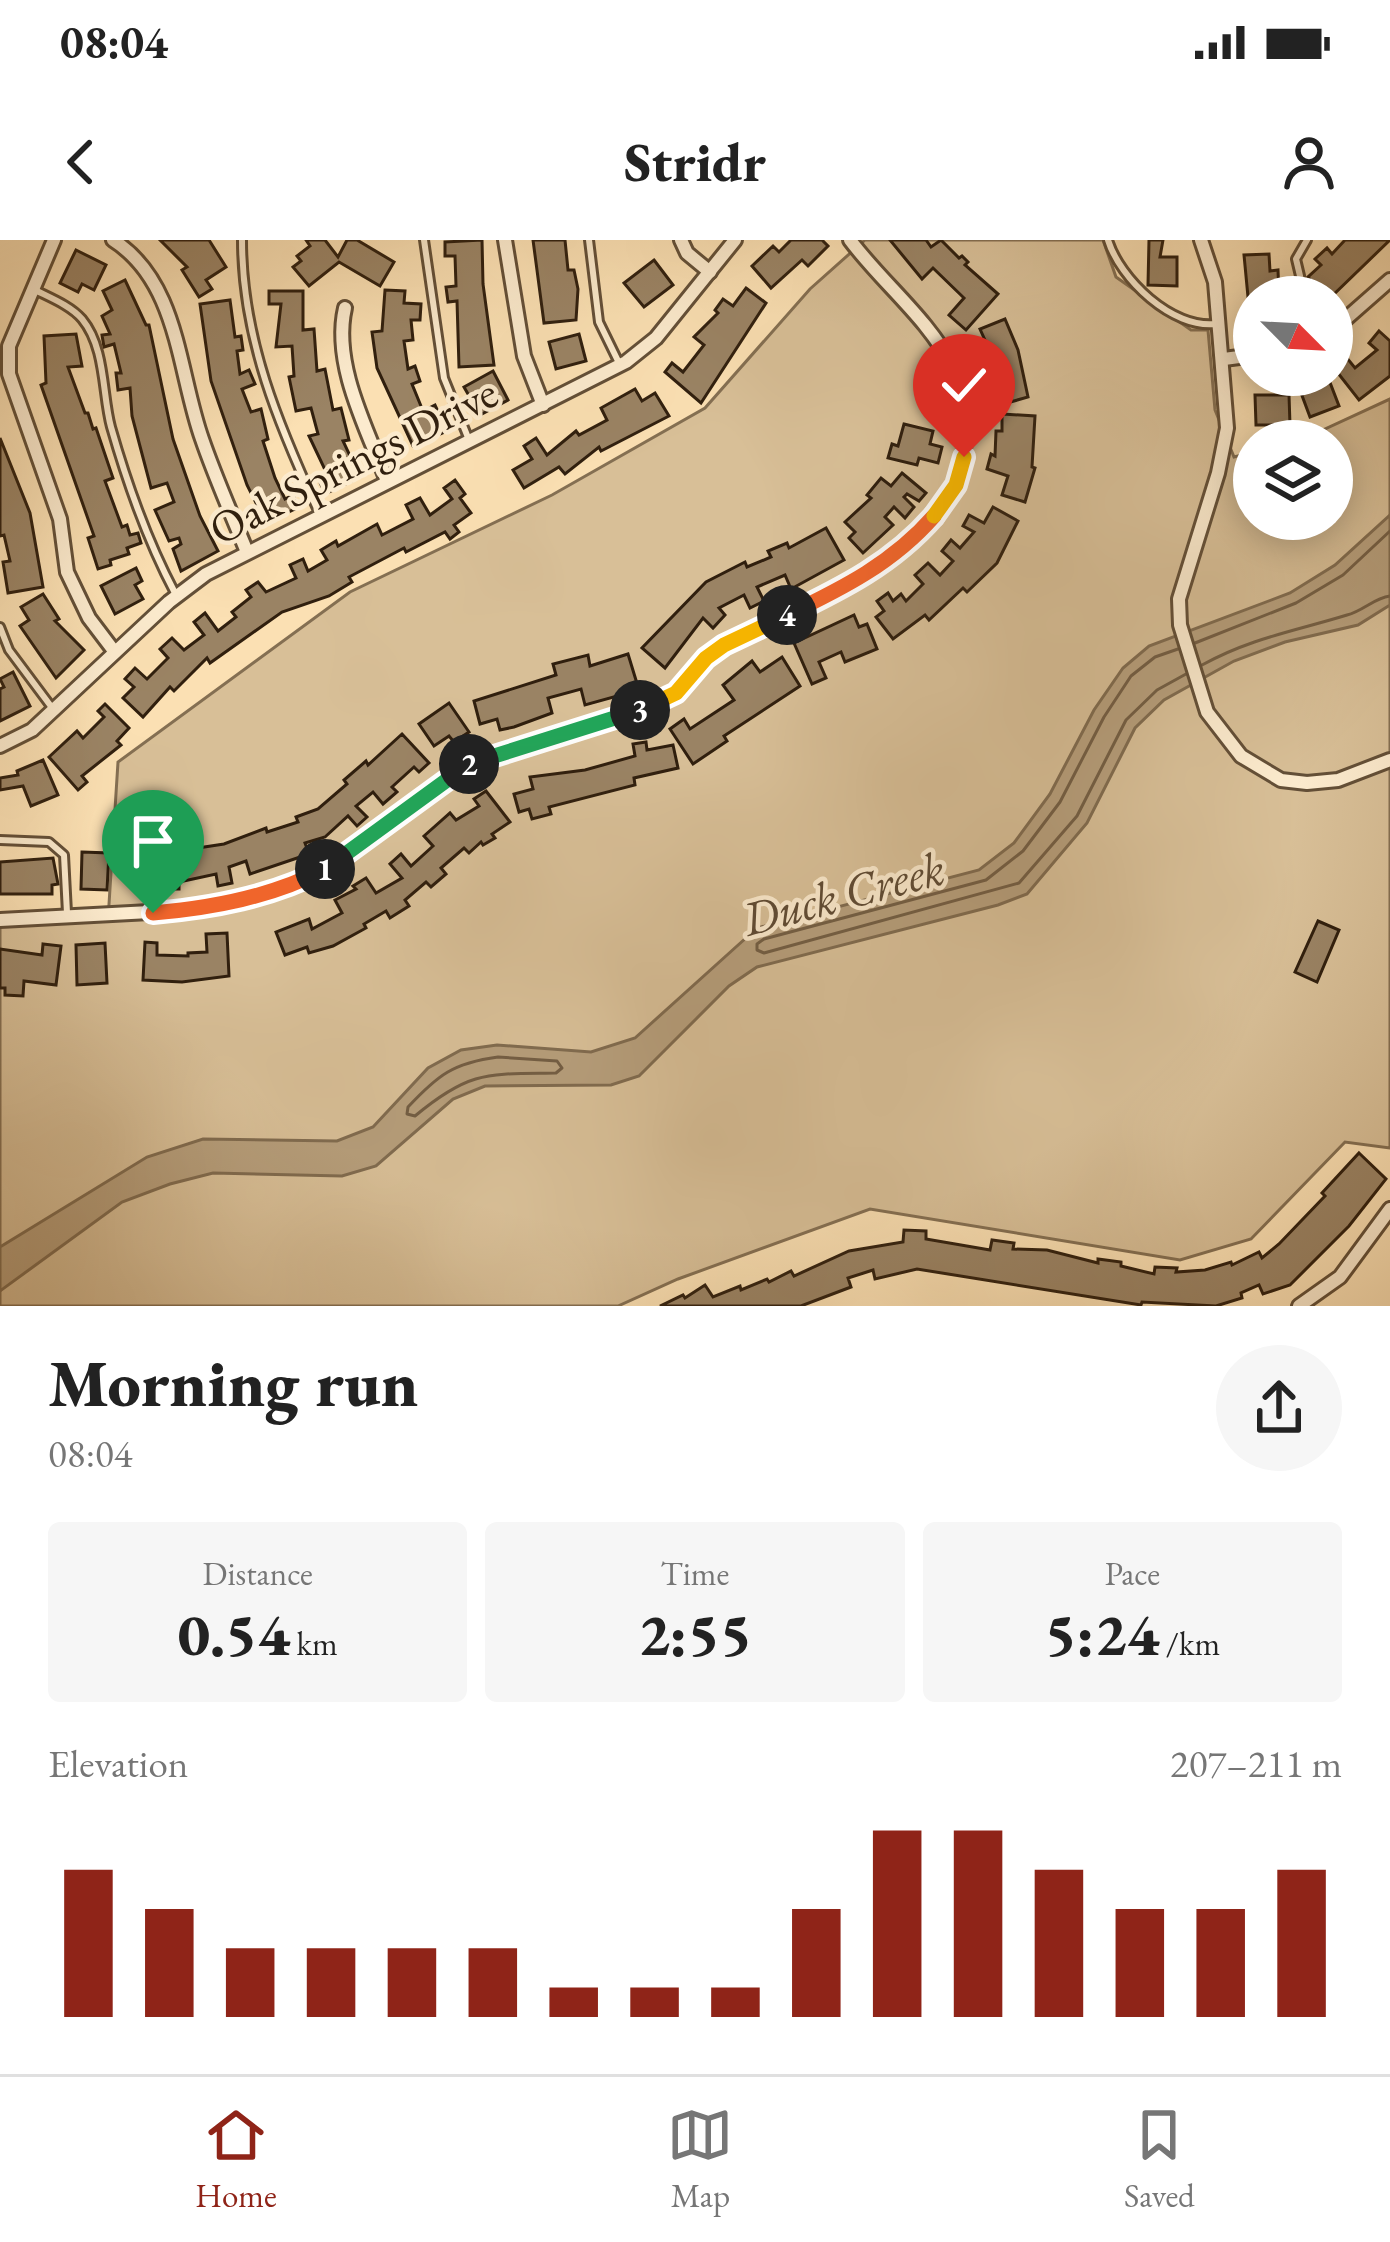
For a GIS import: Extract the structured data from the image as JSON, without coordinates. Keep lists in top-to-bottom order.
{
  "streets": {
    "street": ["Oak Springs Drive"]
  },
  "water": ["Duck Creek"],
  "north": "bottom right",
  "page": {
    "status": "08:04",
    "header": "Stridr",
    "pins": [
      "4",
      "3",
      "2",
      "1"
    ],
    "heading": ["Morning run", "08:04"],
    "stats": [
      ["Distance", "0.54 km"],
      ["Time", "2:55"],
      ["Pace", "5:24 /km"]
    ],
    "chart": ["Elevation", "207–211 m"],
    "tabs": ["Home", "Map", "Saved"]
  }
}
